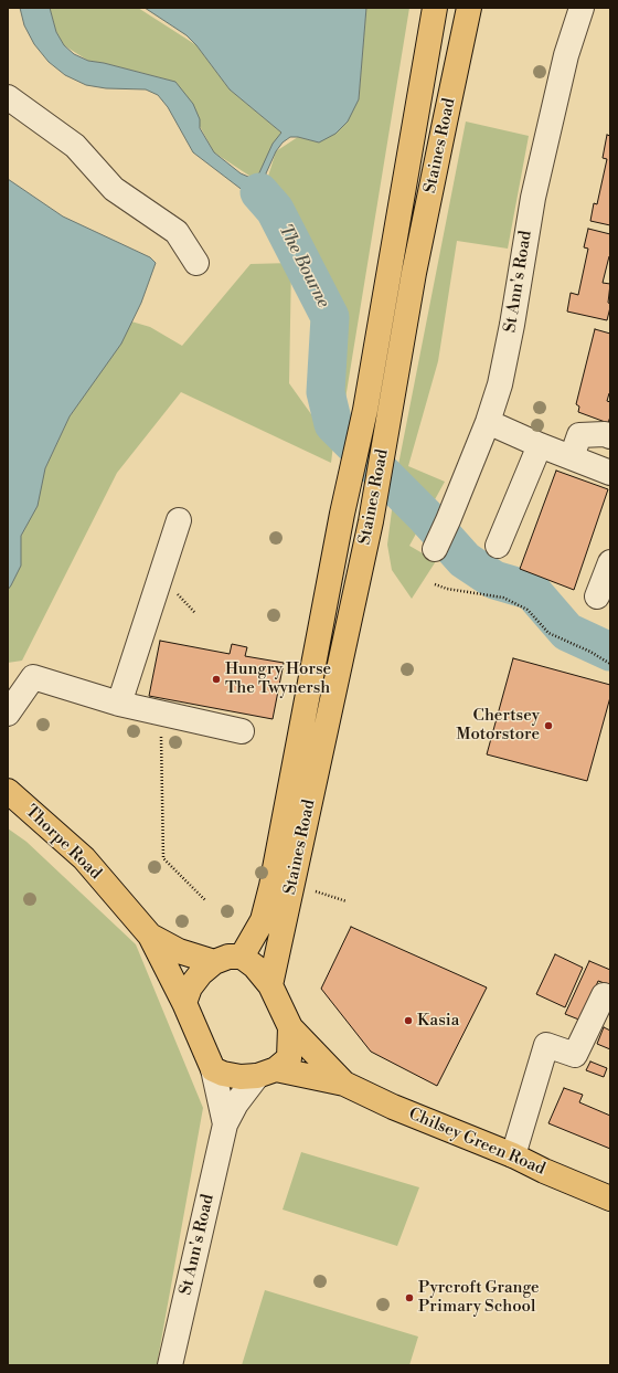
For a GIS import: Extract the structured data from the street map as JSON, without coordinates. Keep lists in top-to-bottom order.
{
  "streets": {
    "main road": ["Staines Road", "Thorpe Road", "Chilsey Green Road"],
    "street": ["St Ann's Road"]
  },
  "crossings": [
    ["Staines Road", "St Ann's Road"],
    ["Staines Road", "Thorpe Road"],
    ["Staines Road", "Chilsey Green Road"],
    ["St Ann's Road", "Thorpe Road"],
    ["St Ann's Road", "Chilsey Green Road"],
    ["Thorpe Road", "Chilsey Green Road"]
  ],
  "water": ["The Bourne"],
  "places": [
    "Hungry Horse The Twynersh",
    "Chertsey Motorstore",
    "Kasia",
    "Pyrcroft Grange Primary School"
  ]
}
